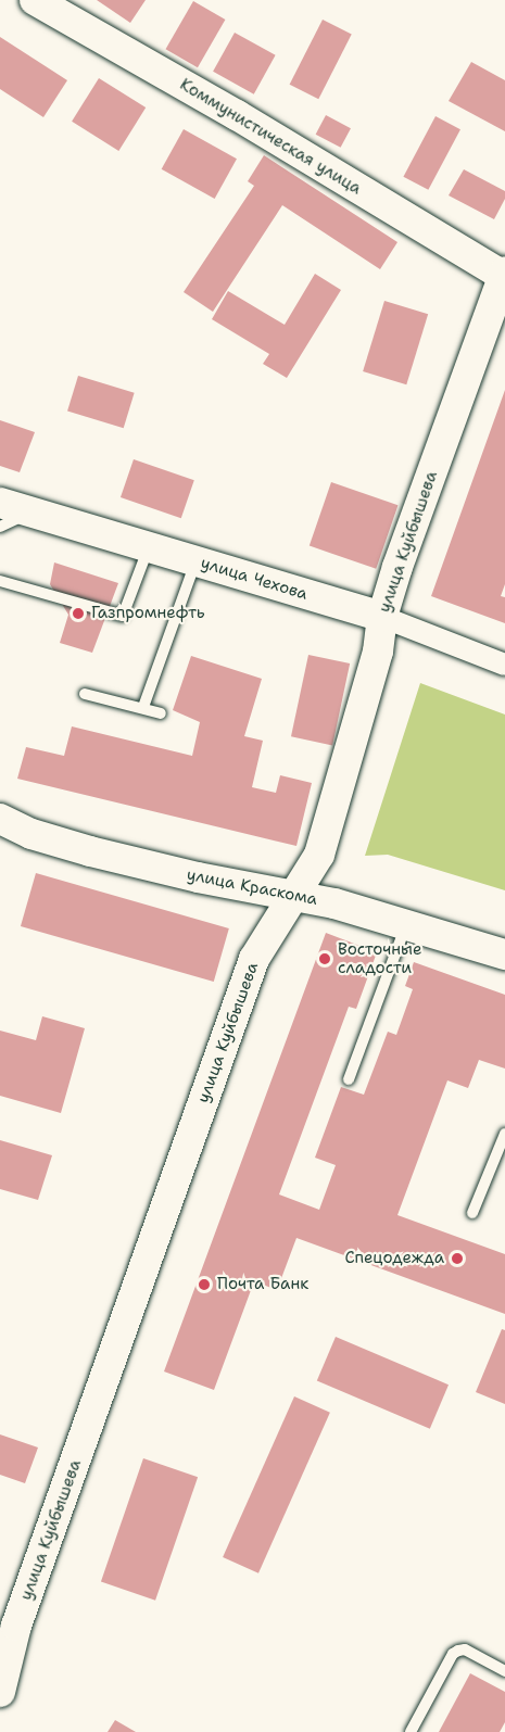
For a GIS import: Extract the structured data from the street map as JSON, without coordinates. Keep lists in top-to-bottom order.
{
  "streets": {
    "street": [
      "Коммунистическая улица",
      "улица Куйбышева",
      "улица Чехова",
      "улица Краскома"
    ]
  },
  "crossings": [
    ["Коммунистическая улица", "улица Куйбышева"],
    ["улица Куйбышева", "улица Чехова"],
    ["улица Куйбышева", "улица Краскома"]
  ],
  "places": [
    "Газпромнефть",
    "Восточные сладости",
    "Спецодежда",
    "Почта Банк"
  ]
}
